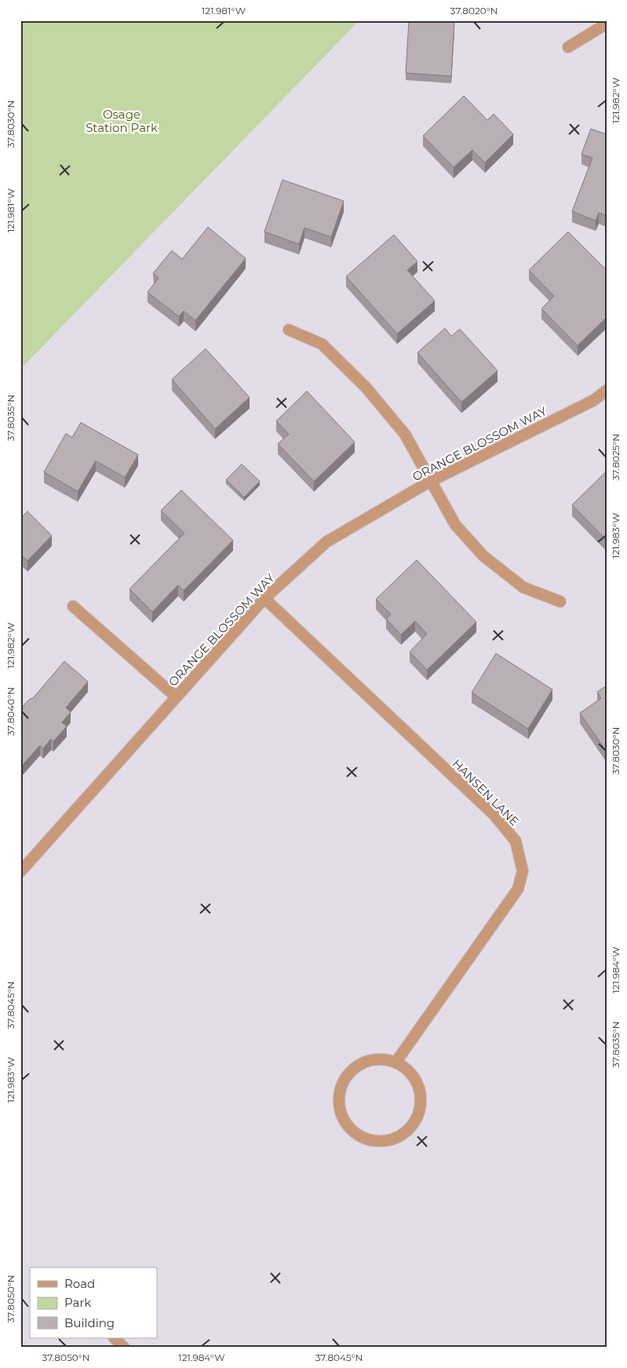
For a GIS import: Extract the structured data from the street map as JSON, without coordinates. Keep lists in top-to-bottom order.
{
  "streets": {
    "street": ["ORANGE BLOSSOM WAY", "HANSEN LANE"]
  },
  "crossings": [
    ["ORANGE BLOSSOM WAY", "HANSEN LANE"]
  ],
  "parks": ["Osage Station Park"],
  "legend": ["Road", "Park", "Building"],
  "coordinates": [
    "121.981°W",
    "37.8020°N",
    "121.982°W",
    "37.8030°N",
    "37.8035°N",
    "37.8025°N",
    "121.983°W",
    "37.8040°N",
    "121.984°W",
    "37.8045°N",
    "37.8050°N"
  ]
}
